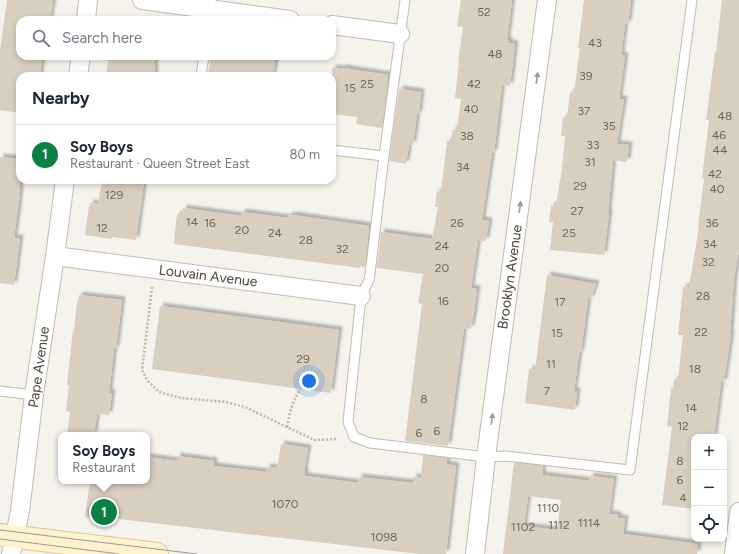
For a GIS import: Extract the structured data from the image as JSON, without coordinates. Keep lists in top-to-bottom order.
{
  "streets": {
    "street": ["Louvain Avenue", "Brooklyn Avenue", "Pape Avenue"]
  },
  "crossings": [
    ["Louvain Avenue", "Pape Avenue"]
  ],
  "one_way": ["Brooklyn Avenue"],
  "house_numbers": [
    "52",
    "43",
    "48",
    "39",
    "25",
    "42",
    "15",
    "40",
    "37",
    "48",
    "35",
    "46",
    "38",
    "33",
    "44",
    "31",
    "34",
    "42",
    "29",
    "40",
    "129",
    "27",
    "14",
    "16",
    "26",
    "36",
    "12",
    "20",
    "24",
    "25",
    "28",
    "34",
    "24",
    "32",
    "32",
    "20",
    "28",
    "16",
    "17",
    "22",
    "15",
    "29",
    "11",
    "18",
    "7",
    "8",
    "14",
    "12",
    "6",
    "6",
    "8",
    "6",
    "4",
    "1070",
    "1110",
    "1114",
    "1112",
    "1102",
    "1098"
  ],
  "page": {
    "search": "Search here",
    "heading": "Nearby",
    "list": [
      {
        "mark": "1",
        "name": "Soy Boys",
        "note": "Restaurant · Queen Street East",
        "value": "80 m"
      }
    ],
    "popup": ["Soy Boys", "Restaurant"],
    "map_buttons": ["+", "−"],
    "pins": "1"
  }
}
